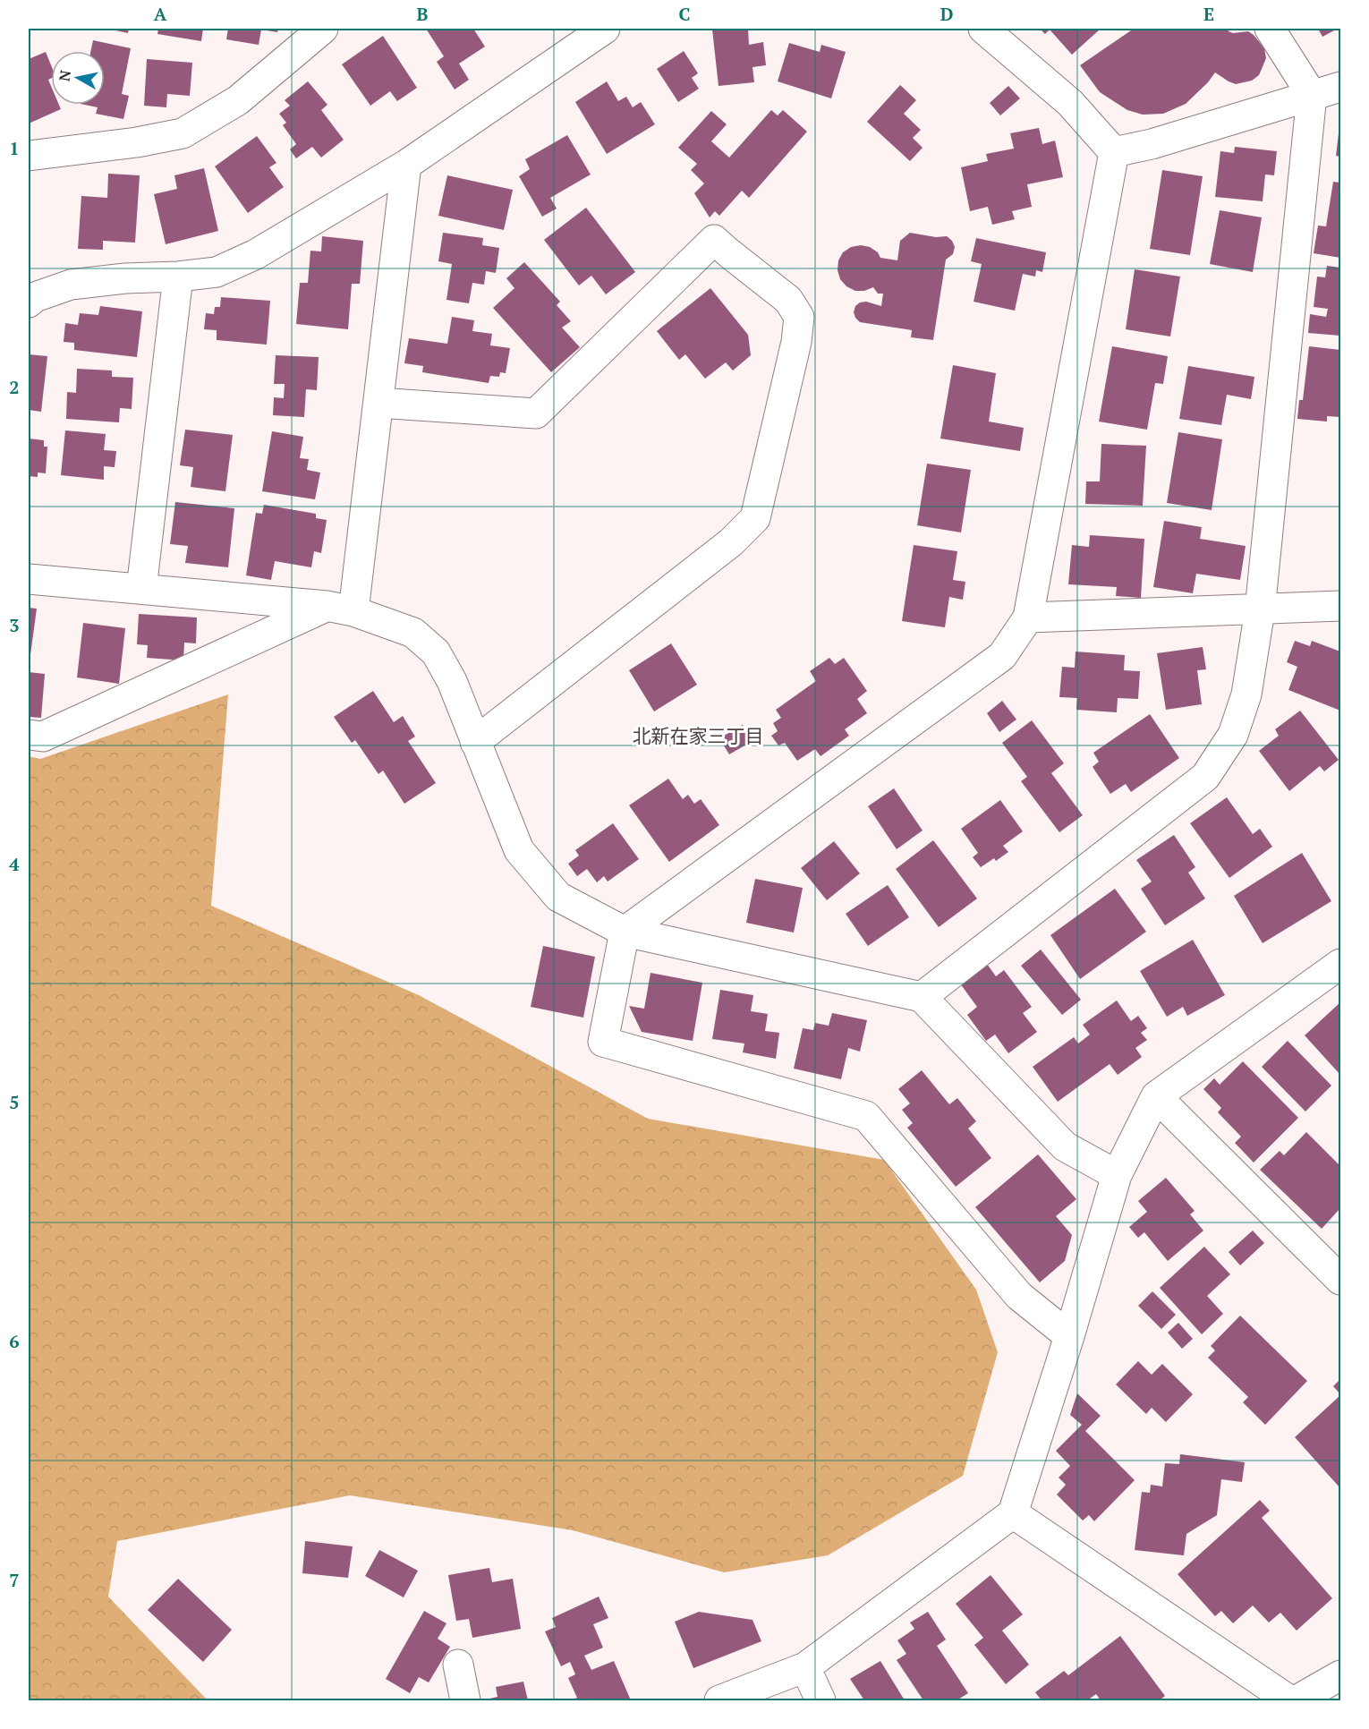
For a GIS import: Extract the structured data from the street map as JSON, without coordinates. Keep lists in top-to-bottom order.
{
  "districts": ["北新在家三丁目"],
  "north": "left",
  "grid": {
    "columns": [
      "A",
      "B",
      "C",
      "D",
      "E"
    ],
    "rows": [
      "1",
      "2",
      "3",
      "4",
      "5",
      "6",
      "7"
    ]
  }
}
